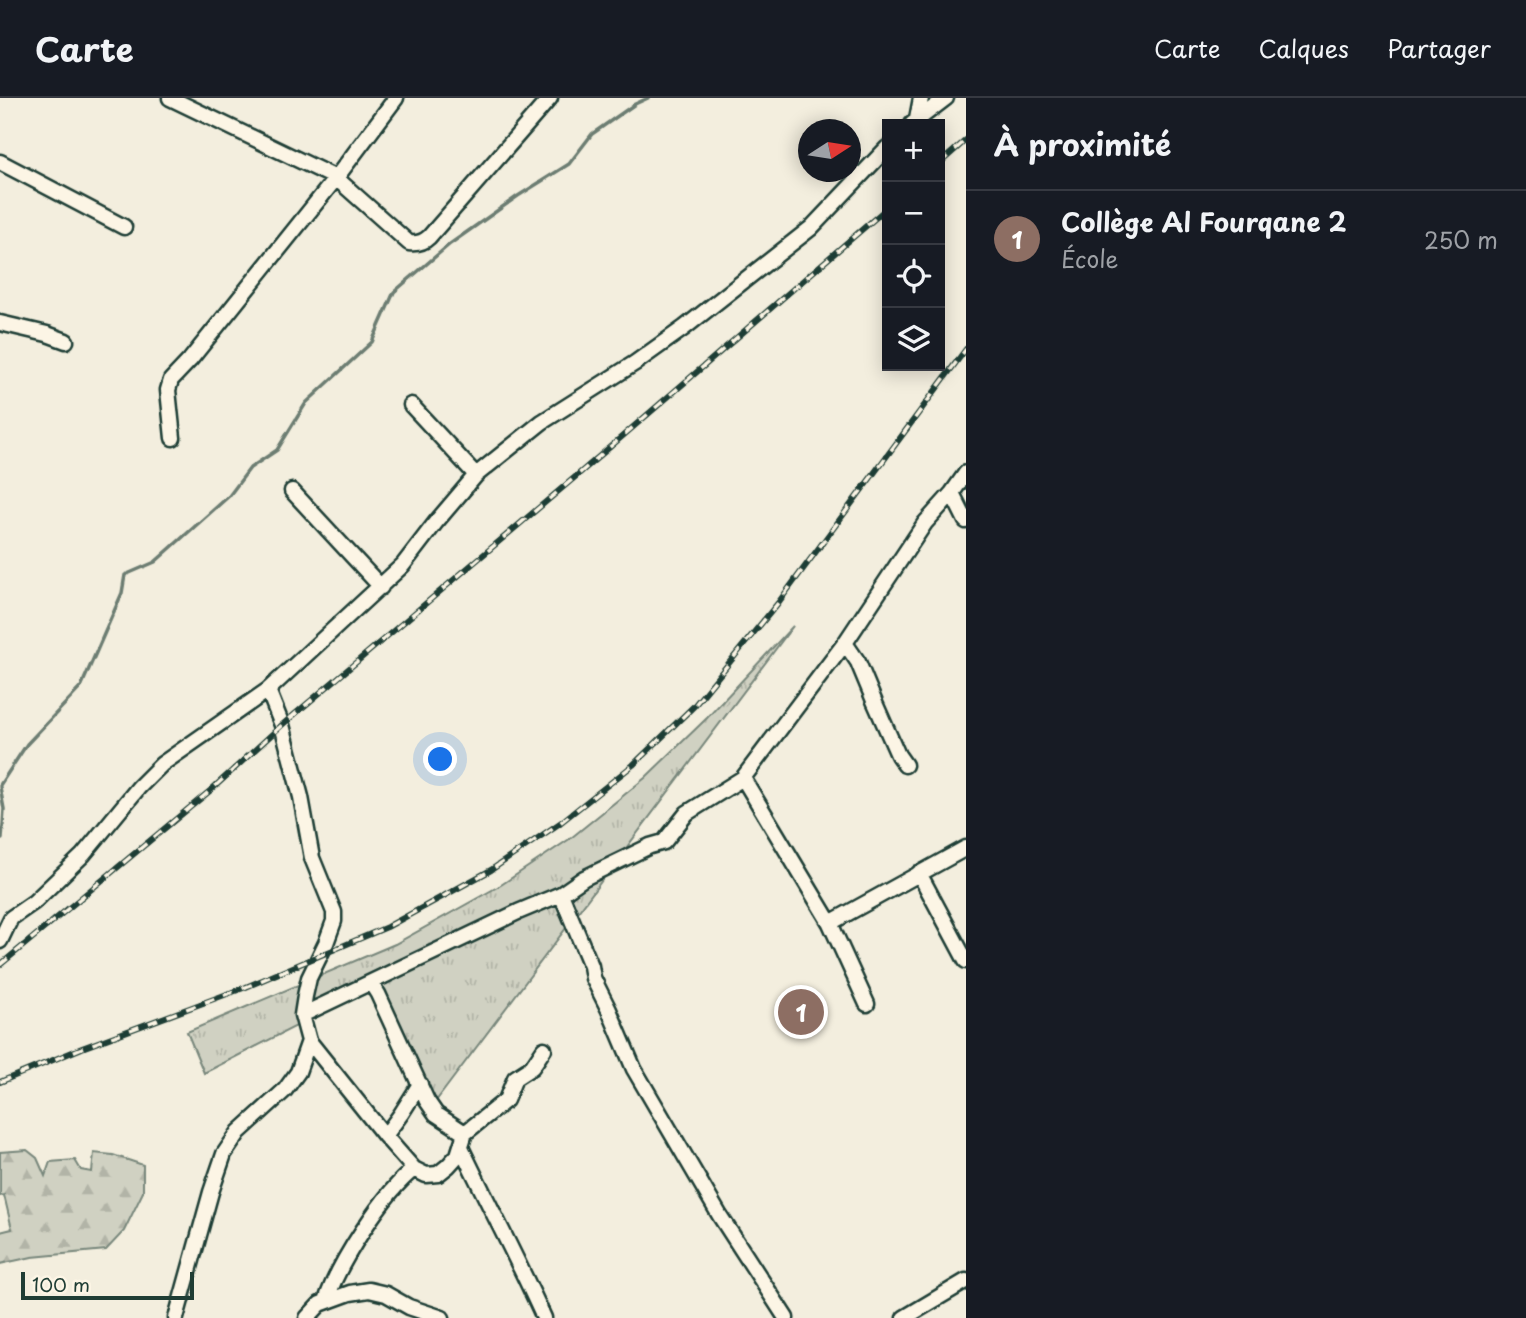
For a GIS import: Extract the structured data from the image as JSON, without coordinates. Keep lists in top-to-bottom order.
{
  "scale_bar": "100 m",
  "north": "right",
  "page": {
    "header": "Carte",
    "nav": ["Carte", "Calques", "Partager"],
    "heading": "À proximité",
    "map_buttons": ["+", "−"],
    "list": [
      {
        "mark": "1",
        "name": "Collège Al Fourqane 2",
        "note": "École",
        "value": "250 m"
      }
    ],
    "pins": "1",
    "scale": "100 m"
  }
}
